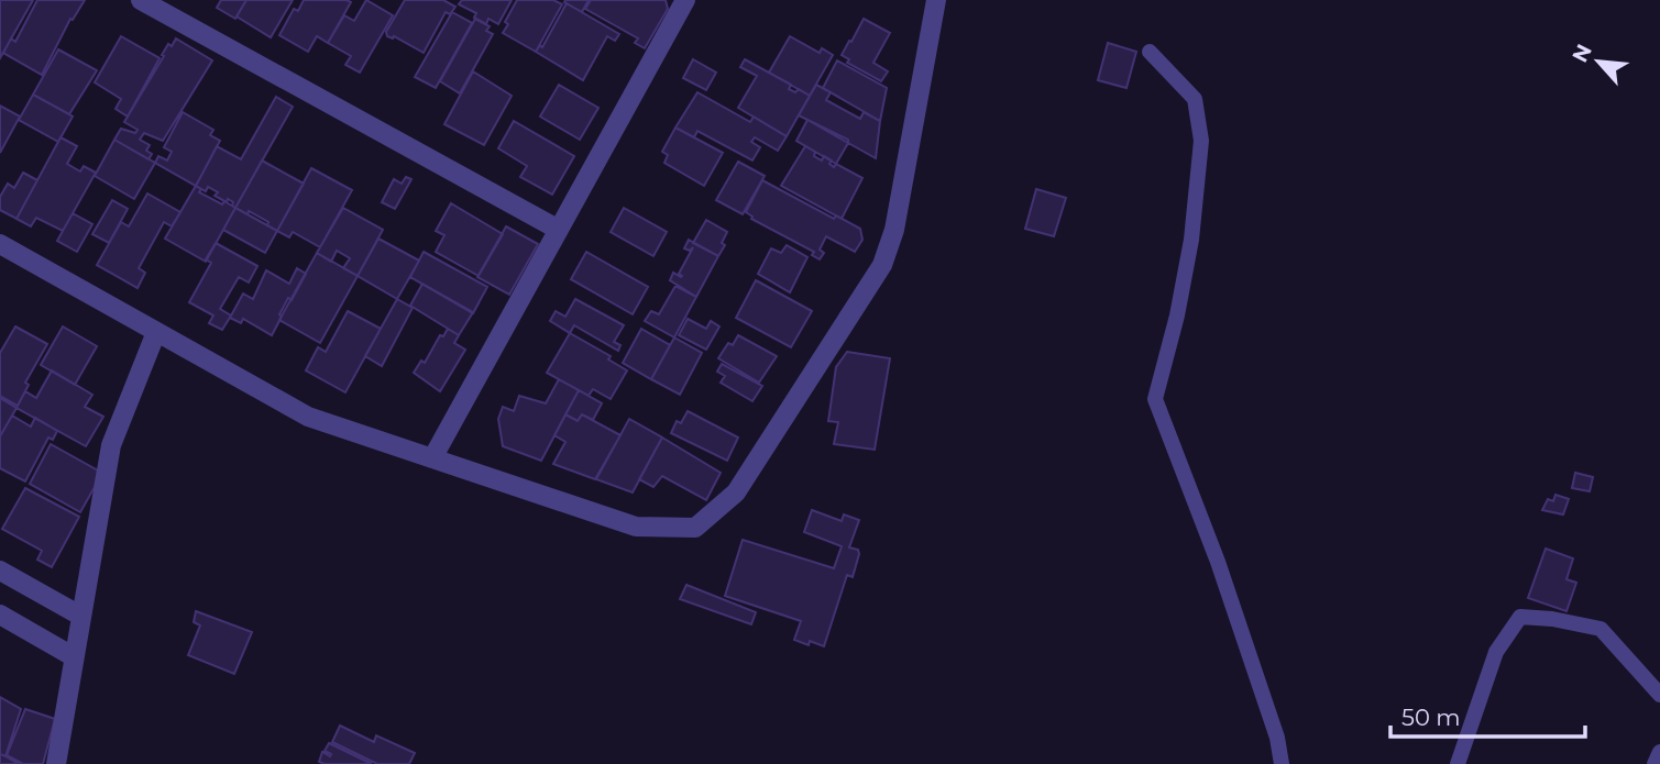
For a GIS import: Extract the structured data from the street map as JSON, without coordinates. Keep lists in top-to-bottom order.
{
  "scale_bar": "50 m",
  "north": "top left"
}
